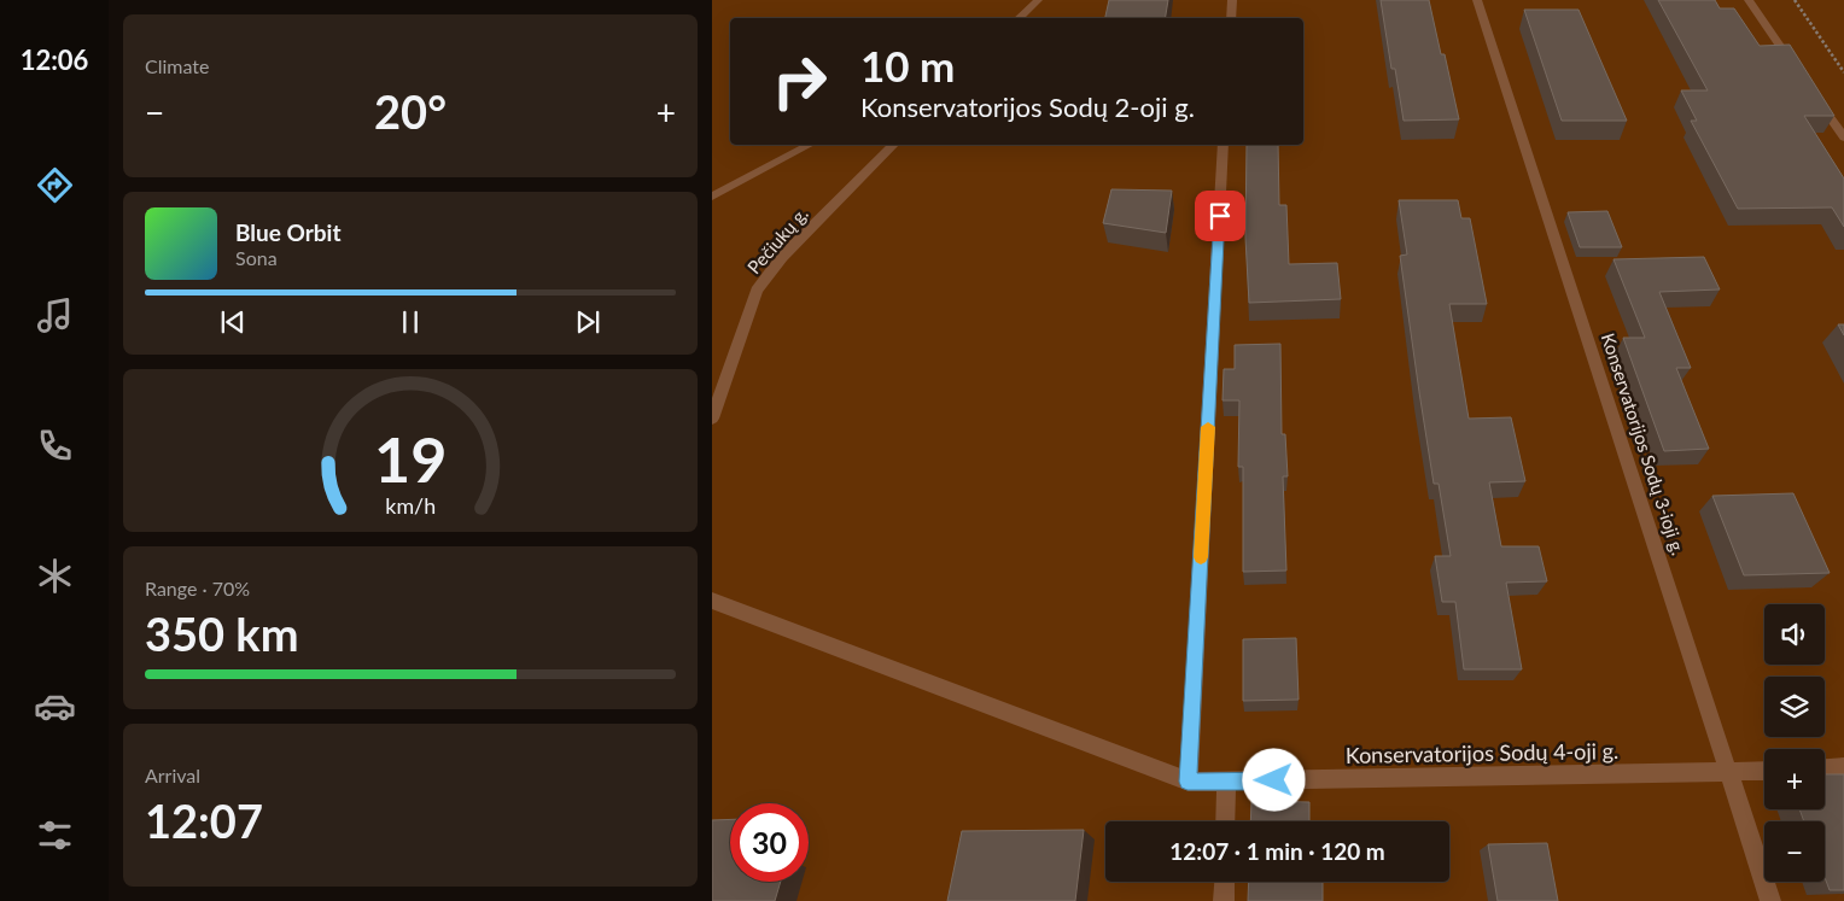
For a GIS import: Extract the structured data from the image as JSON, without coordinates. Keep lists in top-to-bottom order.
{
  "streets": {
    "street": ["Pečiukų g.", "Konservatorijos Sodų 3-ioji g.", "Konservatorijos Sodų 4-oji g."]
  },
  "crossings": [
    ["Konservatorijos Sodų 3-ioji g.", "Konservatorijos Sodų 4-oji g."]
  ],
  "page": {
    "tabs": "12:06",
    "tile": [
      "Climate",
      ["Range · 70%", "350 km"],
      ["Arrival", "12:07"]
    ],
    "turn": ["10 m", "Konservatorijos Sodų 2-oji g."],
    "heat": ["−", "20°", "+"],
    "song": ["Blue Orbit", "Sona"],
    "map_buttons": ["+", "−"],
    "limit": "30",
    "trip": "12:07 · 1 min · 120 m",
    "gauge": ["19", "km/h"]
  }
}
